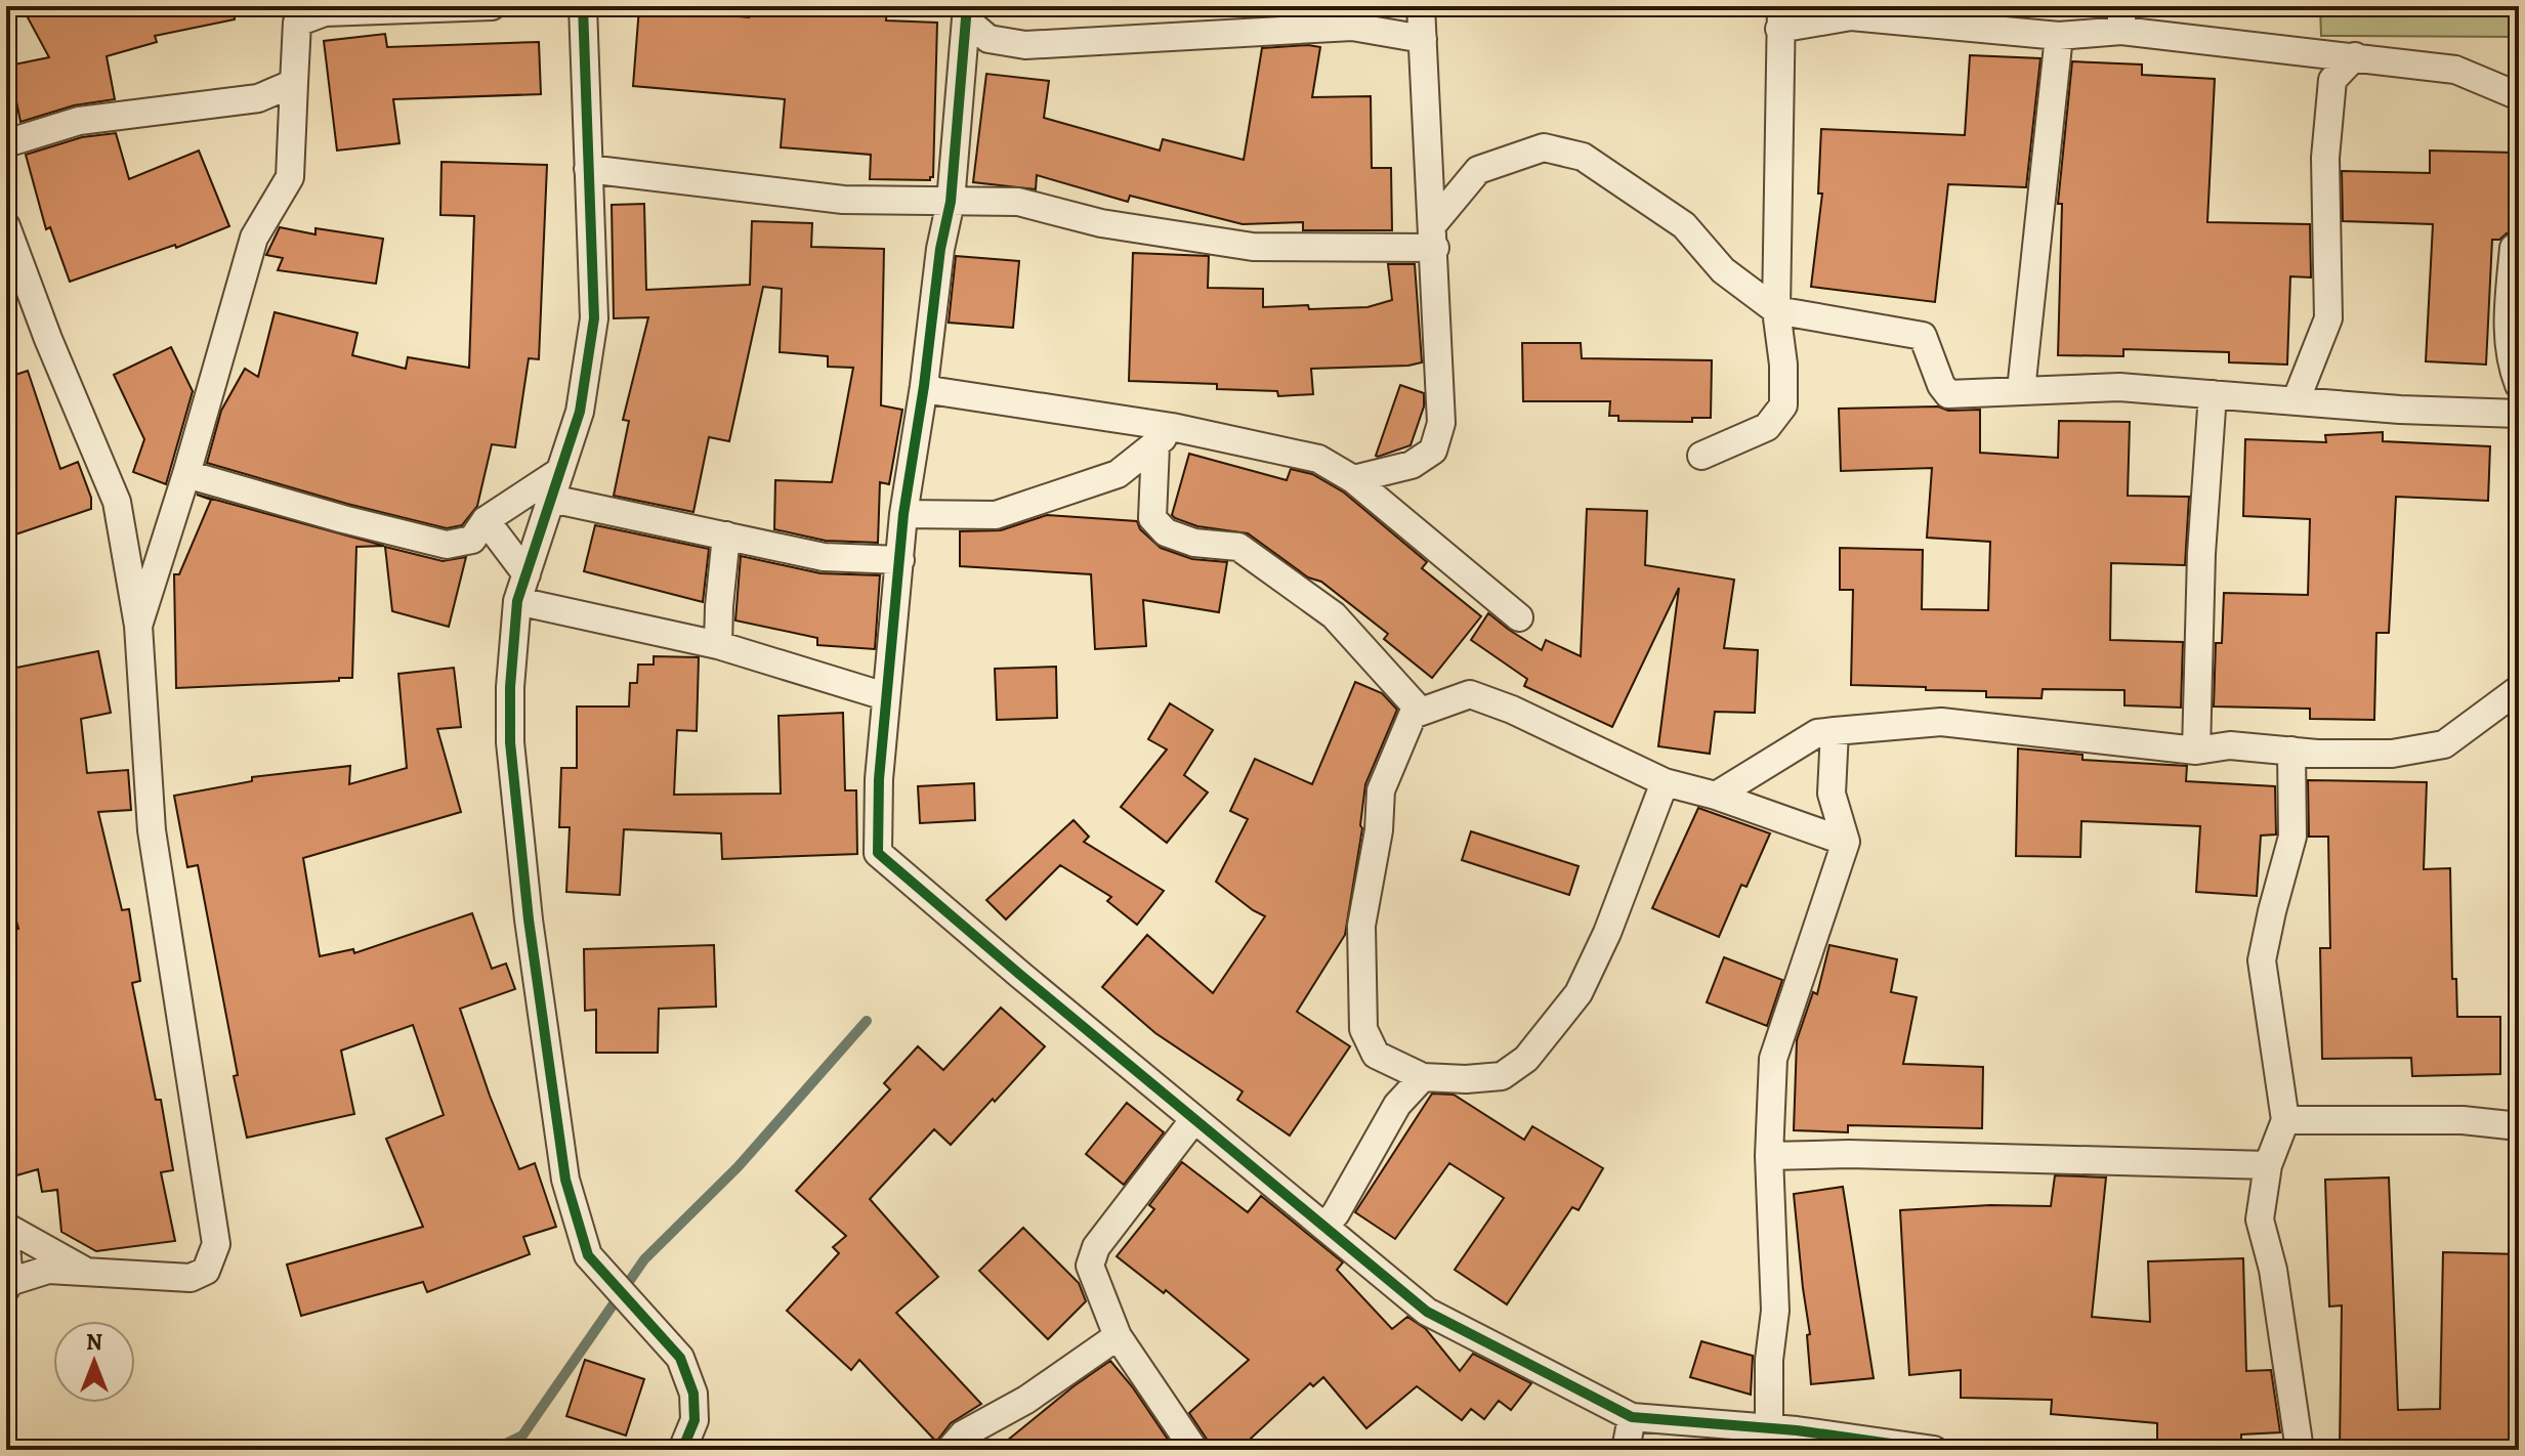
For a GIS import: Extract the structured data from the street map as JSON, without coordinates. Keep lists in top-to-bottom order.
{
  "north": "top"
}
